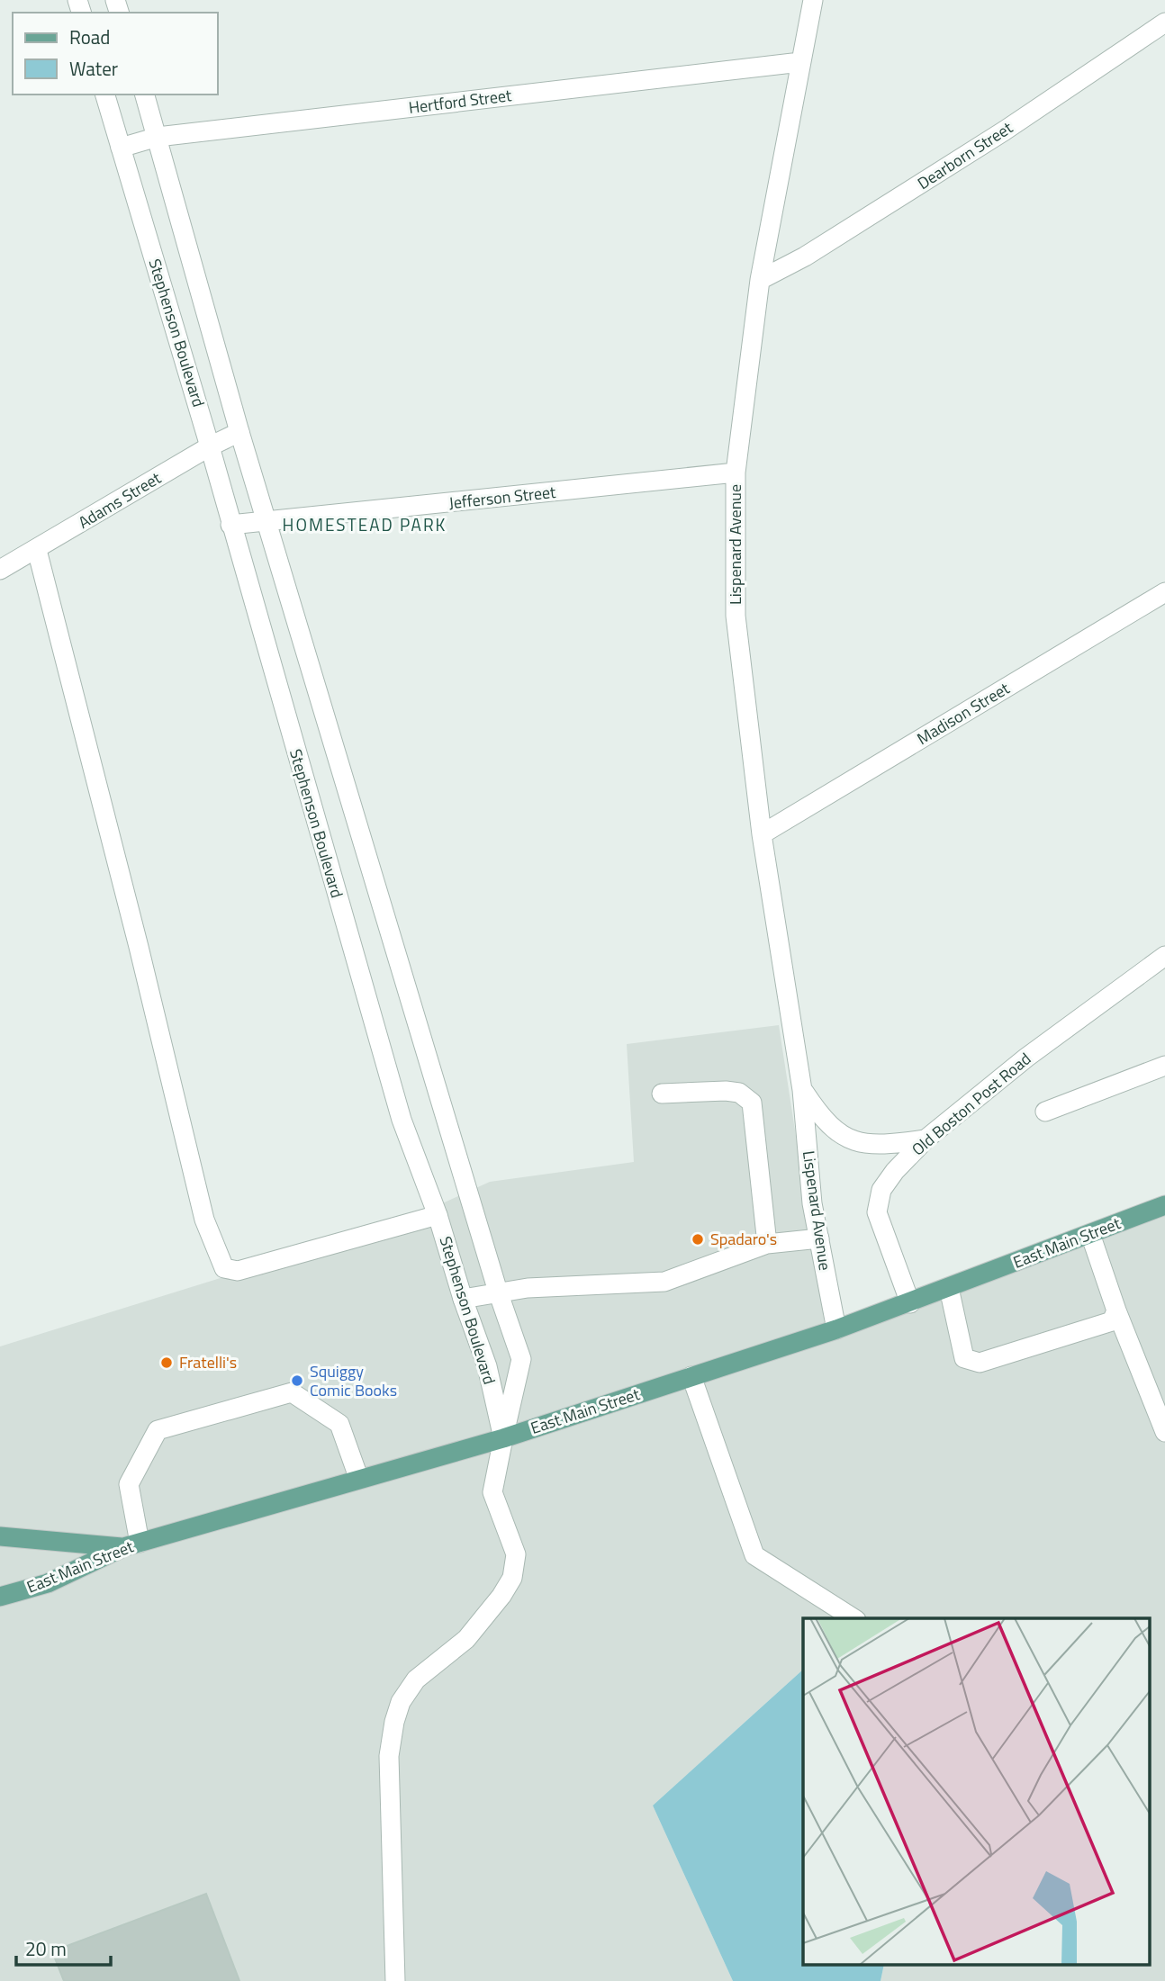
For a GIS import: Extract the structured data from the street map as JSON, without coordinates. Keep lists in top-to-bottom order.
{
  "streets": {
    "main road": ["East Main Street"],
    "street": [
      "Hertford Street",
      "Dearborn Street",
      "Stephenson Boulevard",
      "Jefferson Street",
      "Adams Street",
      "Lispenard Avenue",
      "Madison Street",
      "Old Boston Post Road"
    ]
  },
  "crossings": [
    ["Hertford Street", "Stephenson Boulevard"],
    ["Hertford Street", "Lispenard Avenue"],
    ["Dearborn Street", "Lispenard Avenue"],
    ["Stephenson Boulevard", "Jefferson Street"],
    ["Stephenson Boulevard", "Adams Street"],
    ["Stephenson Boulevard", "East Main Street"],
    ["Jefferson Street", "Lispenard Avenue"],
    ["Lispenard Avenue", "Madison Street"],
    ["Lispenard Avenue", "Old Boston Post Road"],
    ["Lispenard Avenue", "East Main Street"],
    ["Old Boston Post Road", "East Main Street"]
  ],
  "districts": ["HOMESTEAD PARK"],
  "places": ["Spadaro's", "Fratelli's", "Squiggy Comic Books"],
  "legend": ["Road", "Water"],
  "scale_bar": "20 m"
}
